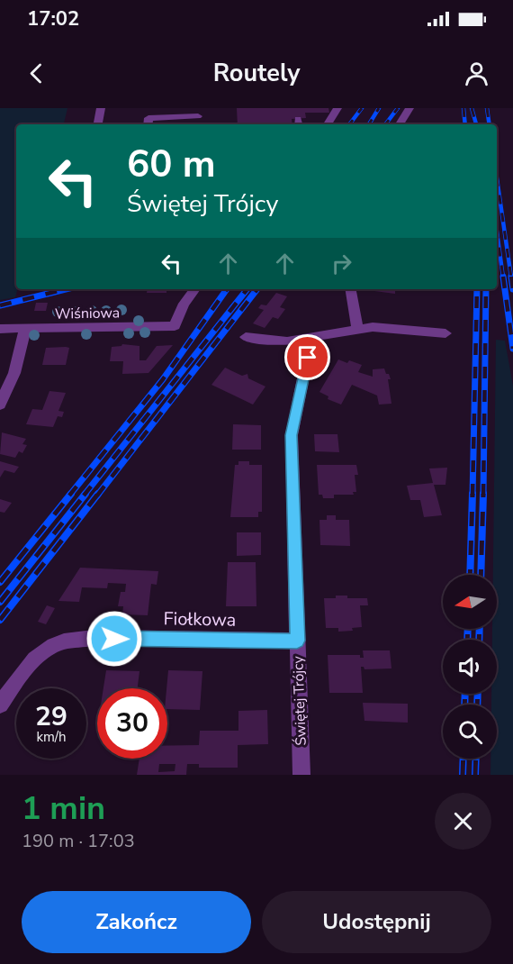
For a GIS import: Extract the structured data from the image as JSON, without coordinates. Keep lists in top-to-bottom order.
{
  "streets": {
    "street": ["Wiśniowa", "Fiołkowa", "Świętej Trójcy"]
  },
  "crossings": [
    ["Fiołkowa", "Świętej Trójcy"]
  ],
  "north": "left",
  "page": {
    "status": "17:02",
    "header": "Routely",
    "turn": ["60 m", "Świętej Trójcy"],
    "speed": "29 km/h",
    "limit": "30",
    "heading": ["1 min", "190 m · 17:03"],
    "buttons": ["Zakończ", "Udostępnij"]
  }
}
